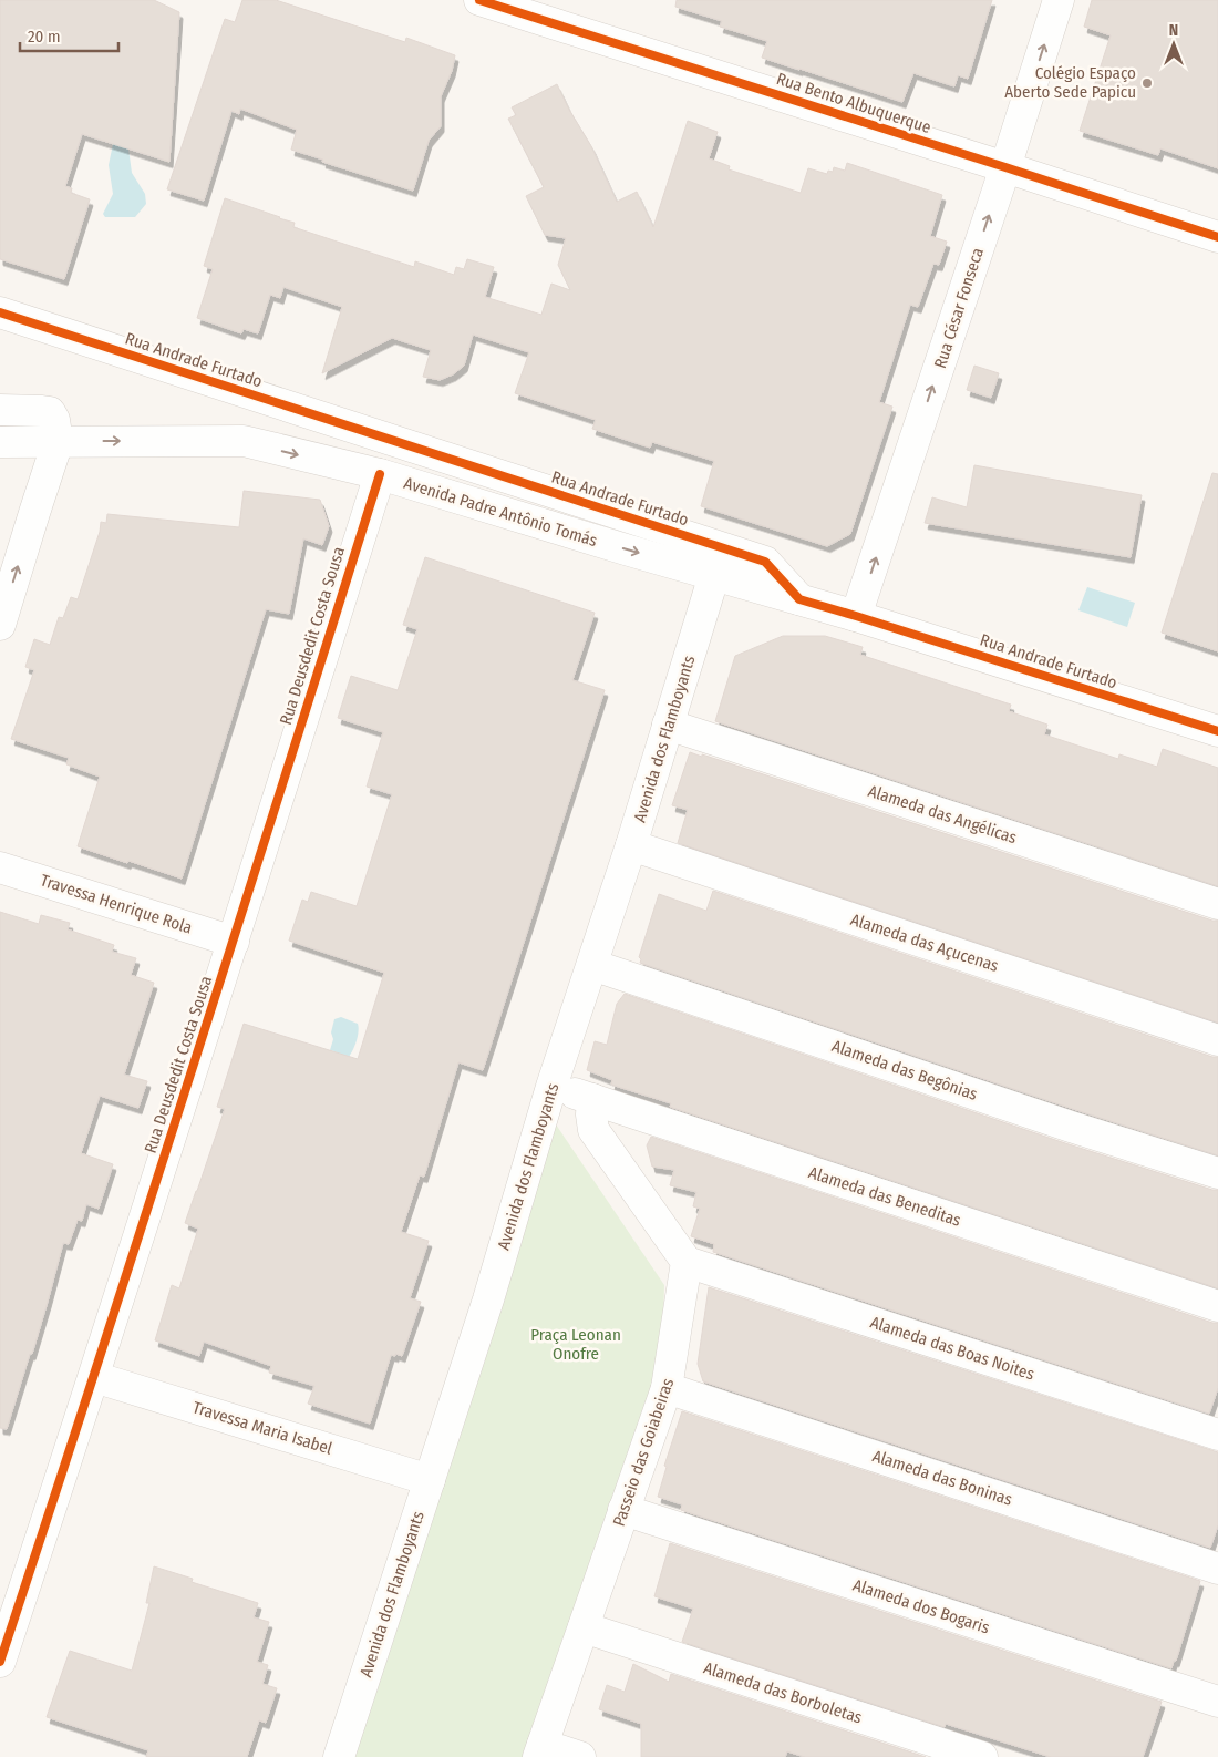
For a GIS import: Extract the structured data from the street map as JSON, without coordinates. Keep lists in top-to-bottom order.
{
  "streets": {
    "street": [
      "Rua Bento Albuquerque",
      "Rua César Fonseca",
      "Rua Andrade Furtado",
      "Avenida Padre Antônio Tomás",
      "Rua Deusdedit Costa Sousa",
      "Avenida dos Flamboyants",
      "Alameda das Angélicas",
      "Travessa Henrique Rola",
      "Alameda das Açucenas",
      "Alameda das Begônias",
      "Alameda das Beneditas",
      "Alameda das Boas Noites",
      "Travessa Maria Isabel",
      "Passeio das Goiabeiras",
      "Alameda das Boninas",
      "Alameda dos Bogaris",
      "Alameda das Borboletas"
    ]
  },
  "crossings": [
    ["Rua Bento Albuquerque", "Rua César Fonseca"],
    ["Rua César Fonseca", "Rua Andrade Furtado"],
    ["Rua Andrade Furtado", "Avenida Padre Antônio Tomás"],
    ["Avenida Padre Antônio Tomás", "Rua Deusdedit Costa Sousa"],
    ["Avenida Padre Antônio Tomás", "Avenida dos Flamboyants"],
    ["Rua Deusdedit Costa Sousa", "Travessa Henrique Rola"],
    ["Rua Deusdedit Costa Sousa", "Travessa Maria Isabel"],
    ["Avenida dos Flamboyants", "Alameda das Angélicas"],
    ["Avenida dos Flamboyants", "Alameda das Açucenas"],
    ["Avenida dos Flamboyants", "Alameda das Begônias"],
    ["Avenida dos Flamboyants", "Alameda das Beneditas"],
    ["Avenida dos Flamboyants", "Travessa Maria Isabel"],
    ["Alameda das Boas Noites", "Passeio das Goiabeiras"],
    ["Passeio das Goiabeiras", "Alameda das Boninas"],
    ["Passeio das Goiabeiras", "Alameda dos Bogaris"],
    ["Passeio das Goiabeiras", "Alameda das Borboletas"]
  ],
  "one_way": ["Rua César Fonseca", "Avenida Padre Antônio Tomás"],
  "parks": ["Praça Leonan Onofre"],
  "places": ["Colégio Espaço Aberto Sede Papicu"],
  "scale_bar": "20 m",
  "north": "top"
}
